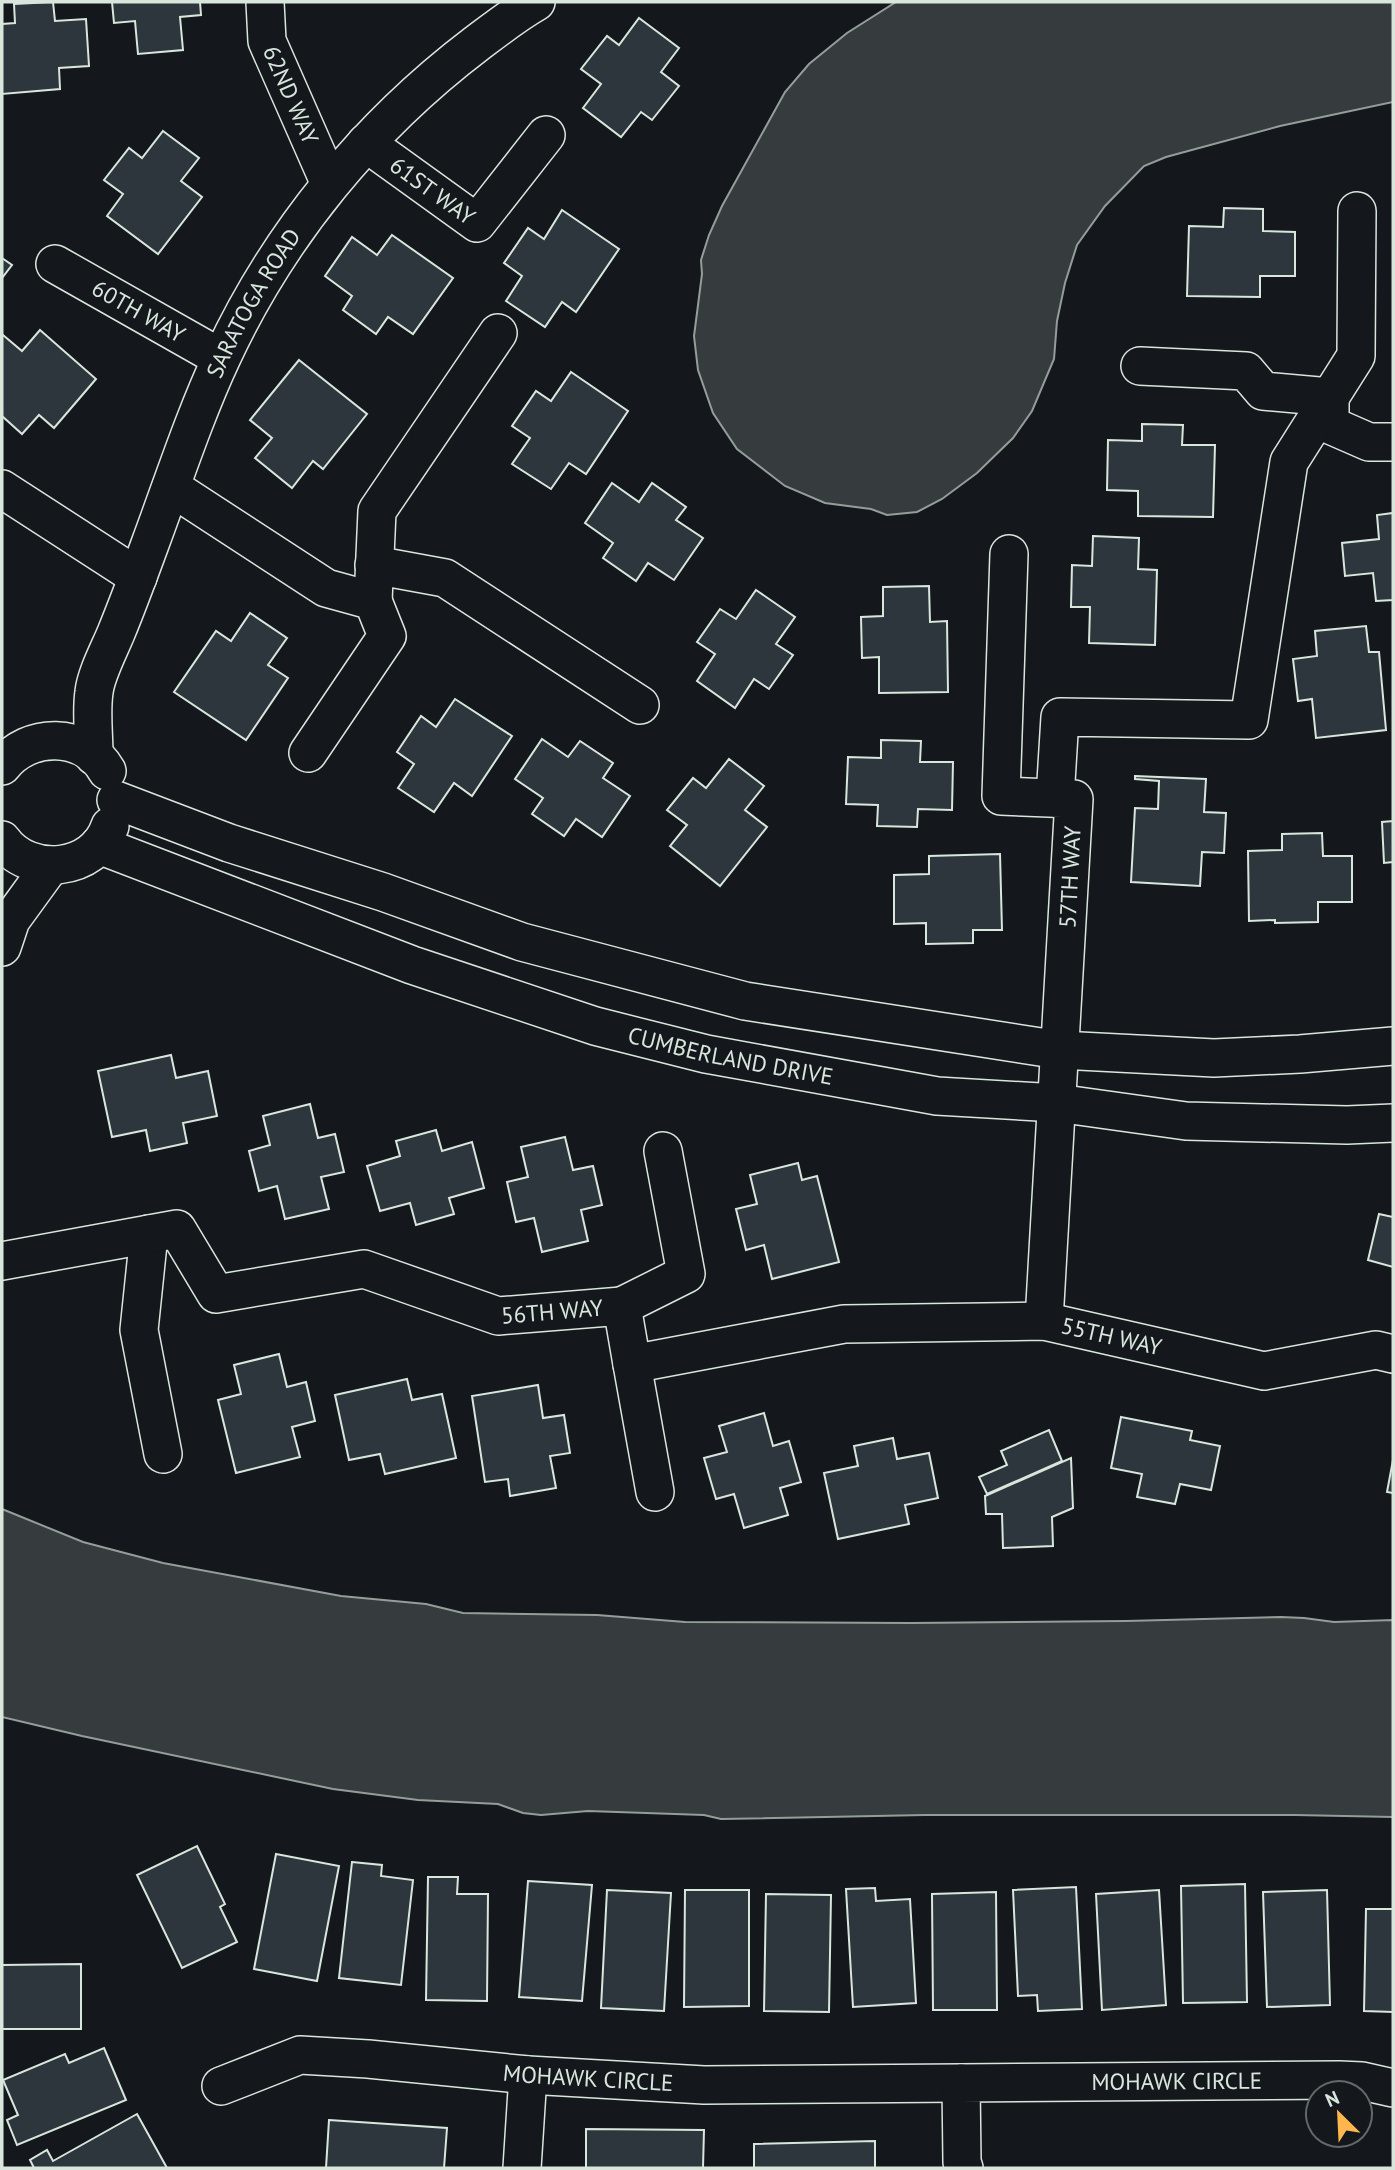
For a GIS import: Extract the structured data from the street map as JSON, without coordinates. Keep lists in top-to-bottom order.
{
  "streets": {
    "street": [
      "62ND WAY",
      "61ST WAY",
      "SARATOGA ROAD",
      "60TH WAY",
      "57TH WAY",
      "CUMBERLAND DRIVE",
      "56TH WAY",
      "55TH WAY",
      "MOHAWK CIRCLE"
    ]
  },
  "crossings": [
    ["62ND WAY", "SARATOGA ROAD"],
    ["61ST WAY", "SARATOGA ROAD"],
    ["SARATOGA ROAD", "60TH WAY"],
    ["57TH WAY", "CUMBERLAND DRIVE"],
    ["57TH WAY", "55TH WAY"],
    ["CUMBERLAND DRIVE", "55TH WAY"]
  ],
  "north": "top left"
}
